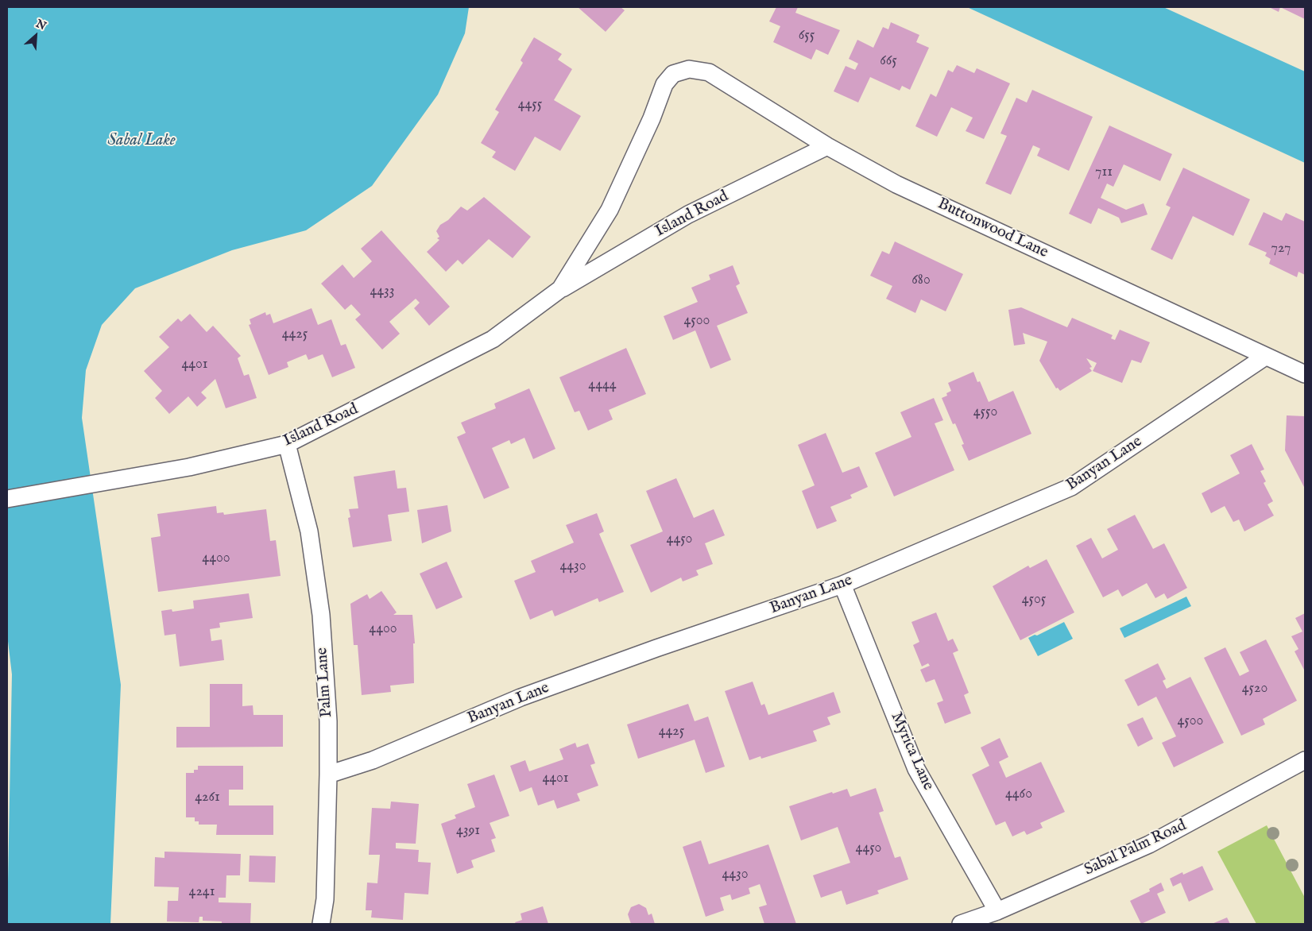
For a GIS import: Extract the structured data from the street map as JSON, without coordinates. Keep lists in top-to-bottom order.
{
  "streets": {
    "street": [
      "Island Road",
      "Buttonwood Lane",
      "Banyan Lane",
      "Palm Lane",
      "Myrica Lane",
      "Sabal Palm Road"
    ]
  },
  "crossings": [
    ["Island Road", "Buttonwood Lane"],
    ["Island Road", "Palm Lane"],
    ["Buttonwood Lane", "Banyan Lane"],
    ["Banyan Lane", "Palm Lane"],
    ["Banyan Lane", "Myrica Lane"],
    ["Myrica Lane", "Sabal Palm Road"]
  ],
  "water": ["Sabal Lake"],
  "house_numbers": [
    "655",
    "665",
    "4455",
    "711",
    "727",
    "680",
    "4433",
    "4500",
    "4425",
    "4401",
    "4444",
    "4550",
    "4450",
    "4400",
    "4430",
    "4505",
    "4400",
    "4520",
    "4500",
    "4425",
    "4401",
    "4460",
    "4261",
    "4391",
    "4450",
    "4430",
    "4241"
  ],
  "north": "top right"
}
